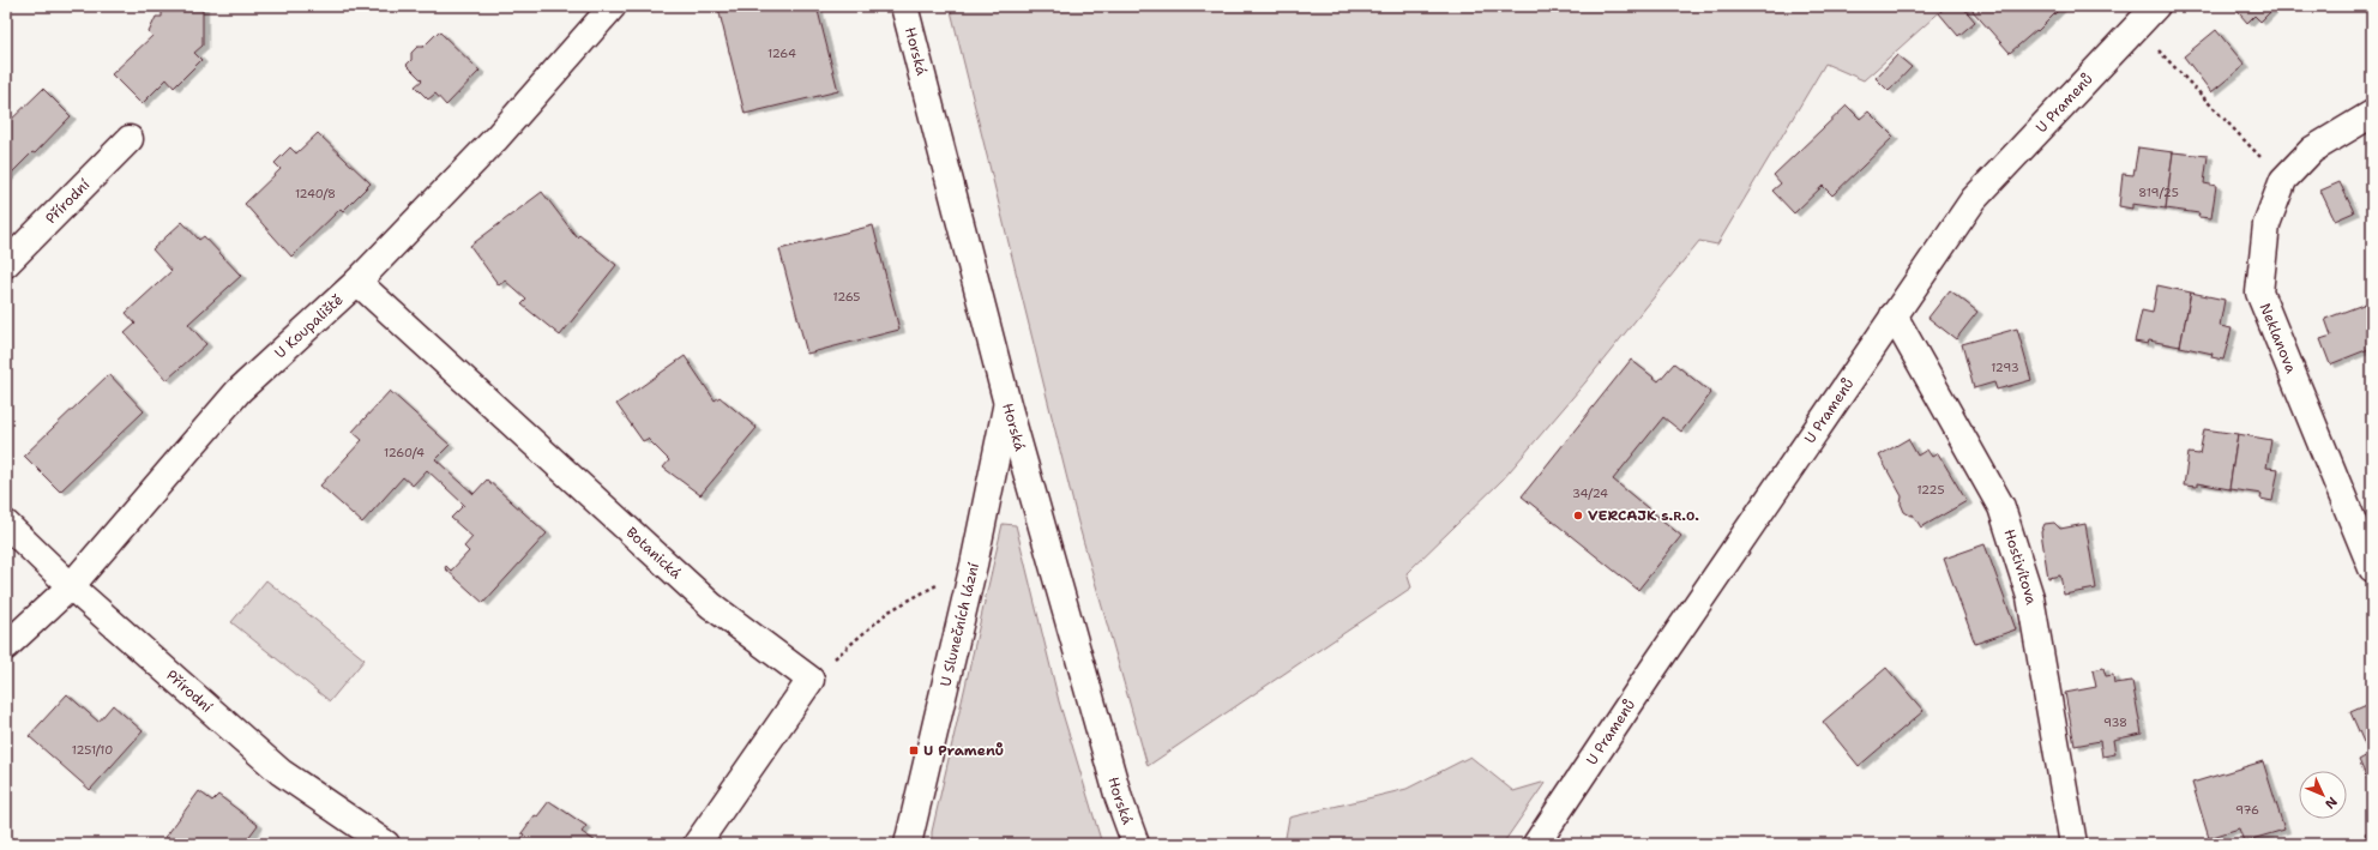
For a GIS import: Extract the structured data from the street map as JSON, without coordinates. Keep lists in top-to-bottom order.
{
  "streets": {
    "street": [
      "Horská",
      "U Pramenů",
      "Přírodní",
      "U Koupaliště",
      "Neklanova",
      "Botanická",
      "Hostivítova",
      "U Slunečních lázní"
    ]
  },
  "crossings": [
    ["Horská", "U Slunečních lázní"],
    ["U Pramenů", "Hostivítova"],
    ["Přírodní", "U Koupaliště"],
    ["U Koupaliště", "Botanická"]
  ],
  "places": {
    "other": ["VERCAJK s.ʀ.ᴏ."],
    "transit": ["U Pramenů"]
  },
  "house_numbers": [
    "1264",
    "819/25",
    "1240/8",
    "1265",
    "1293",
    "1260/4",
    "1225",
    "34/24",
    "938",
    "1251/10",
    "976"
  ],
  "north": "bottom right"
}
